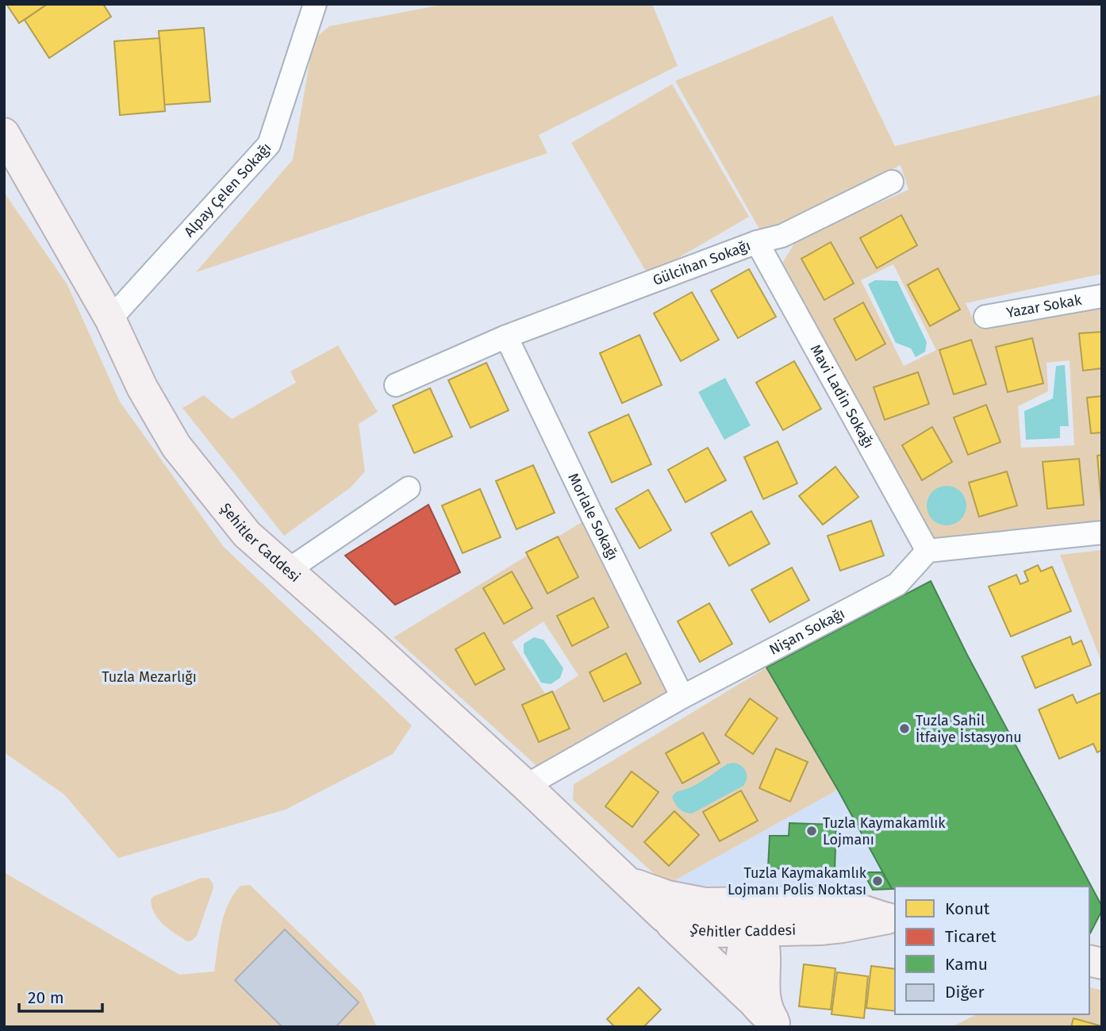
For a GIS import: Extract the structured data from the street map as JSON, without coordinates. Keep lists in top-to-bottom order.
{
  "streets": {
    "main road": ["Şehitler Caddesi"],
    "street": [
      "Alpay Çelen Sokağı",
      "Gülcihan Sokağı",
      "Yazar Sokak",
      "Mavi Ladin Sokağı",
      "Morlale Sokağı",
      "Nişan Sokağı"
    ]
  },
  "crossings": [
    ["Alpay Çelen Sokağı", "Şehitler Caddesi"],
    ["Gülcihan Sokağı", "Mavi Ladin Sokağı"],
    ["Gülcihan Sokağı", "Morlale Sokağı"],
    ["Mavi Ladin Sokağı", "Nişan Sokağı"],
    ["Morlale Sokağı", "Nişan Sokağı"],
    ["Şehitler Caddesi", "Nişan Sokağı"]
  ],
  "parks": ["Tuzla Mezarlığı"],
  "places": ["Tuzla Sahil İtfaiye İstasyonu", "Tuzla Kaymakamlık Lojmanı", "Tuzla Kaymakamlık Lojmanı Polis Noktası"],
  "legend": [
    "Konut",
    "Ticaret",
    "Kamu",
    "Diğer"
  ],
  "scale_bar": "20 m"
}
